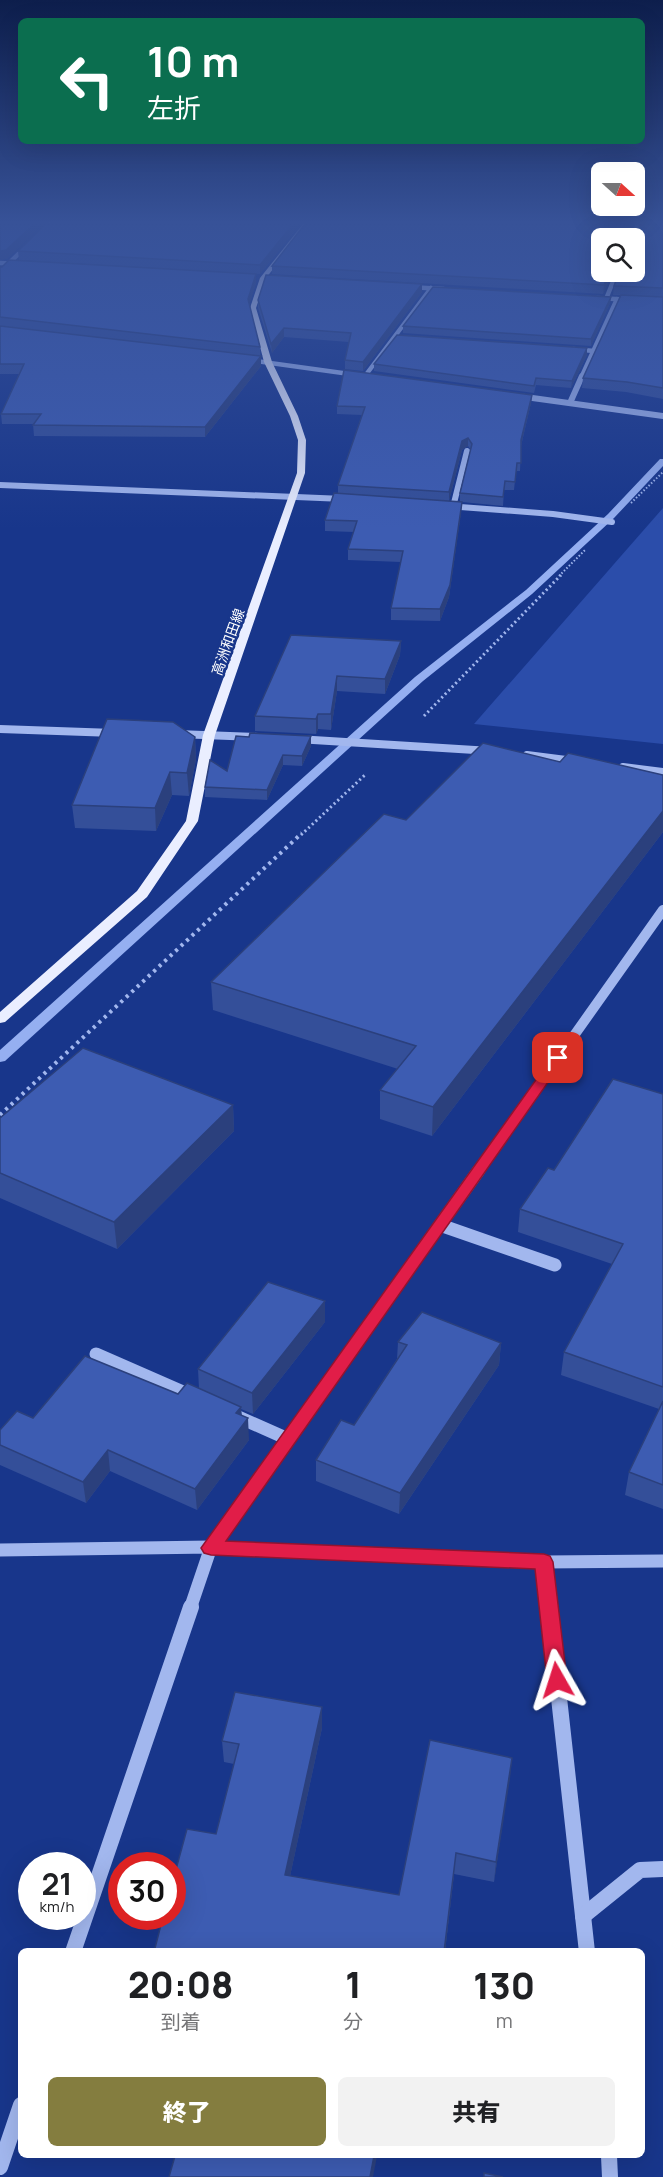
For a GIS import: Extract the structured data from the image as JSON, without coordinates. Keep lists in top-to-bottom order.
{
  "streets": {
    "main road": ["高洲和田線"]
  },
  "north": "right",
  "page": {
    "turn": ["10 m", "左折"],
    "speed": "21 km/h",
    "limit": "30",
    "eta": [
      "20:08",
      "到着",
      "1",
      "分",
      "130",
      "m"
    ],
    "buttons": ["終了", "共有"]
  }
}
